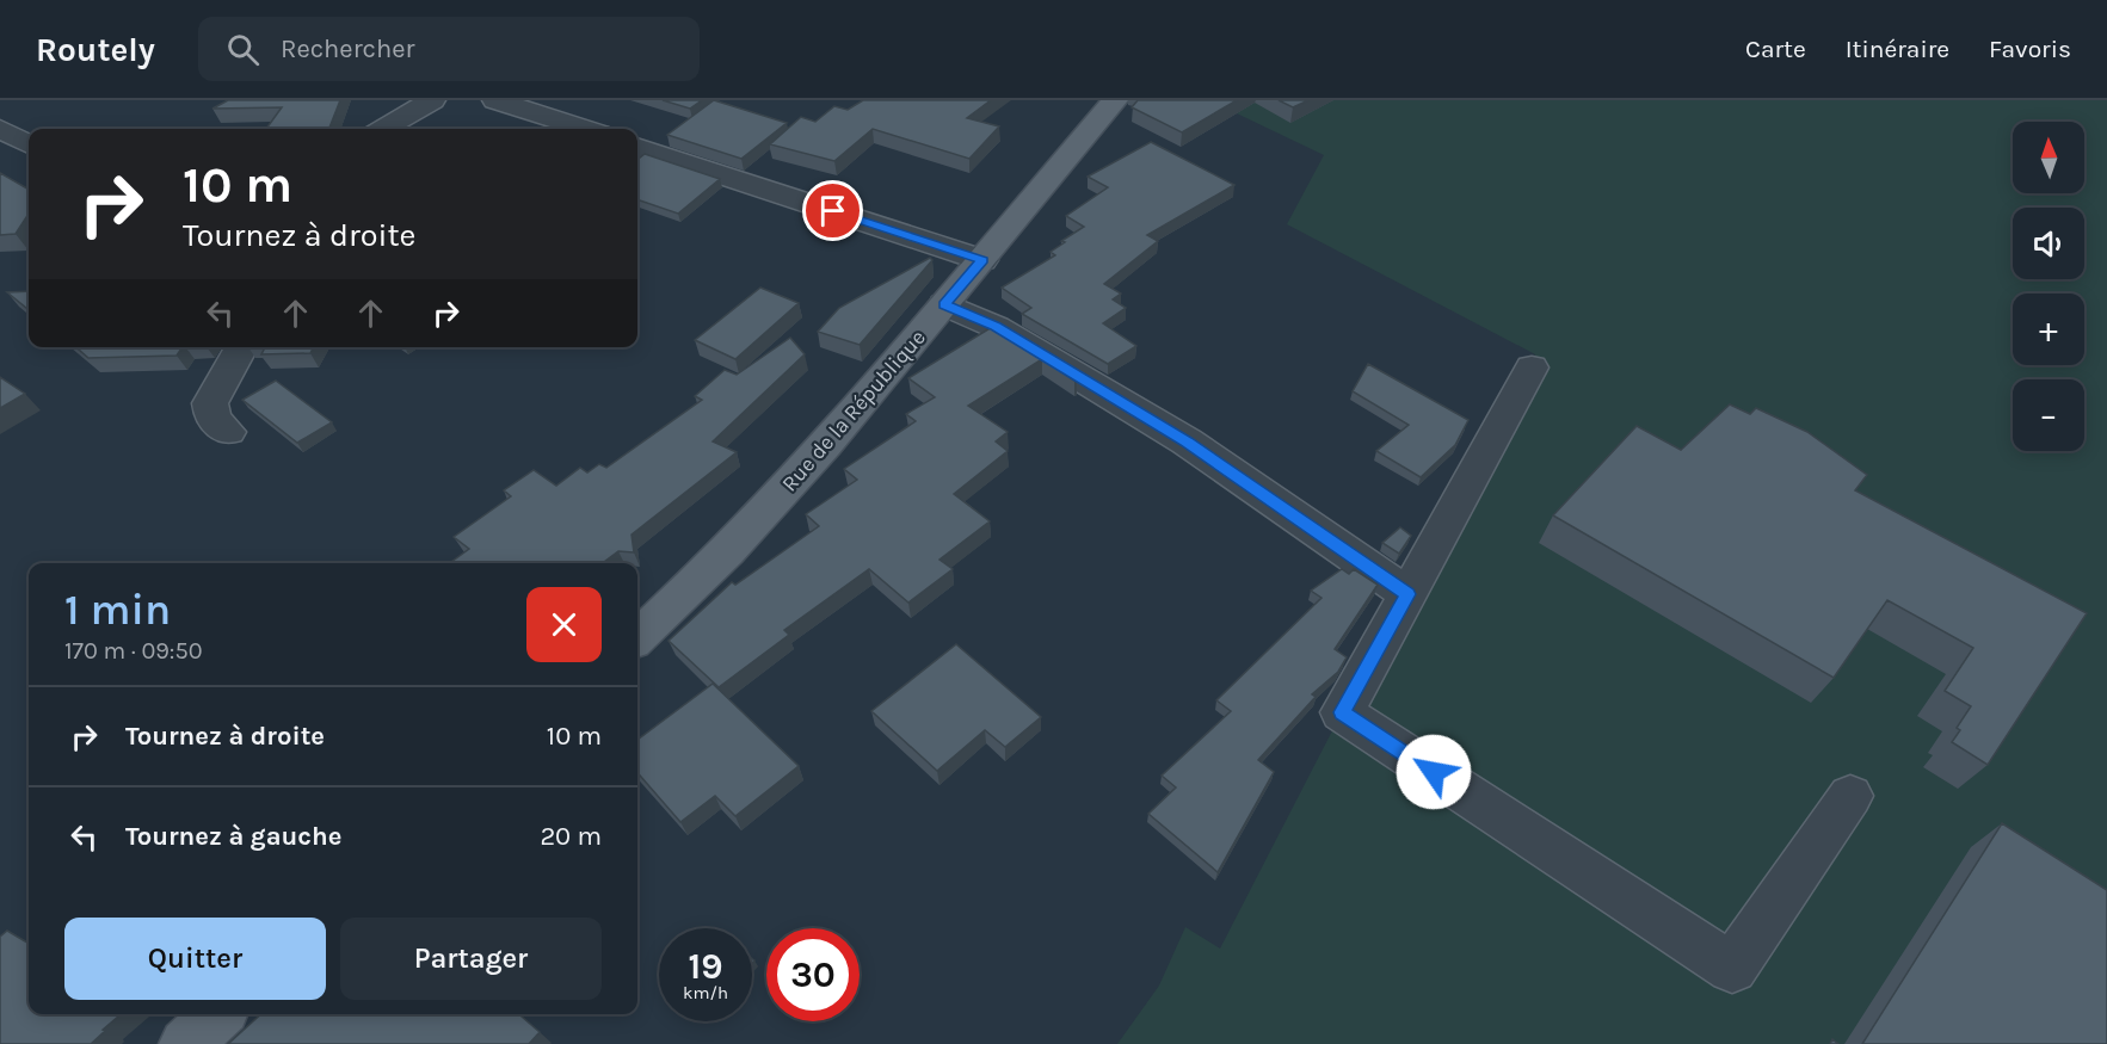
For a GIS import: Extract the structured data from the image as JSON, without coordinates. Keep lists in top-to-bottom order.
{
  "streets": {
    "main road": ["Rue de la République"]
  },
  "north": "top",
  "page": {
    "header": "Routely",
    "search": "Rechercher",
    "nav": ["Carte", "Itinéraire", "Favoris"],
    "map_buttons": ["+", "−"],
    "turn": ["10 m", "Tournez à droite"],
    "heading": ["1 min", "170 m · 09:50"],
    "list": [
      {
        "name": "Tournez à droite",
        "value": "10 m"
      },
      {
        "name": "Tournez à gauche",
        "value": "20 m"
      }
    ],
    "buttons": ["Quitter", "Partager"],
    "speed": "19 km/h",
    "limit": "30"
  }
}
